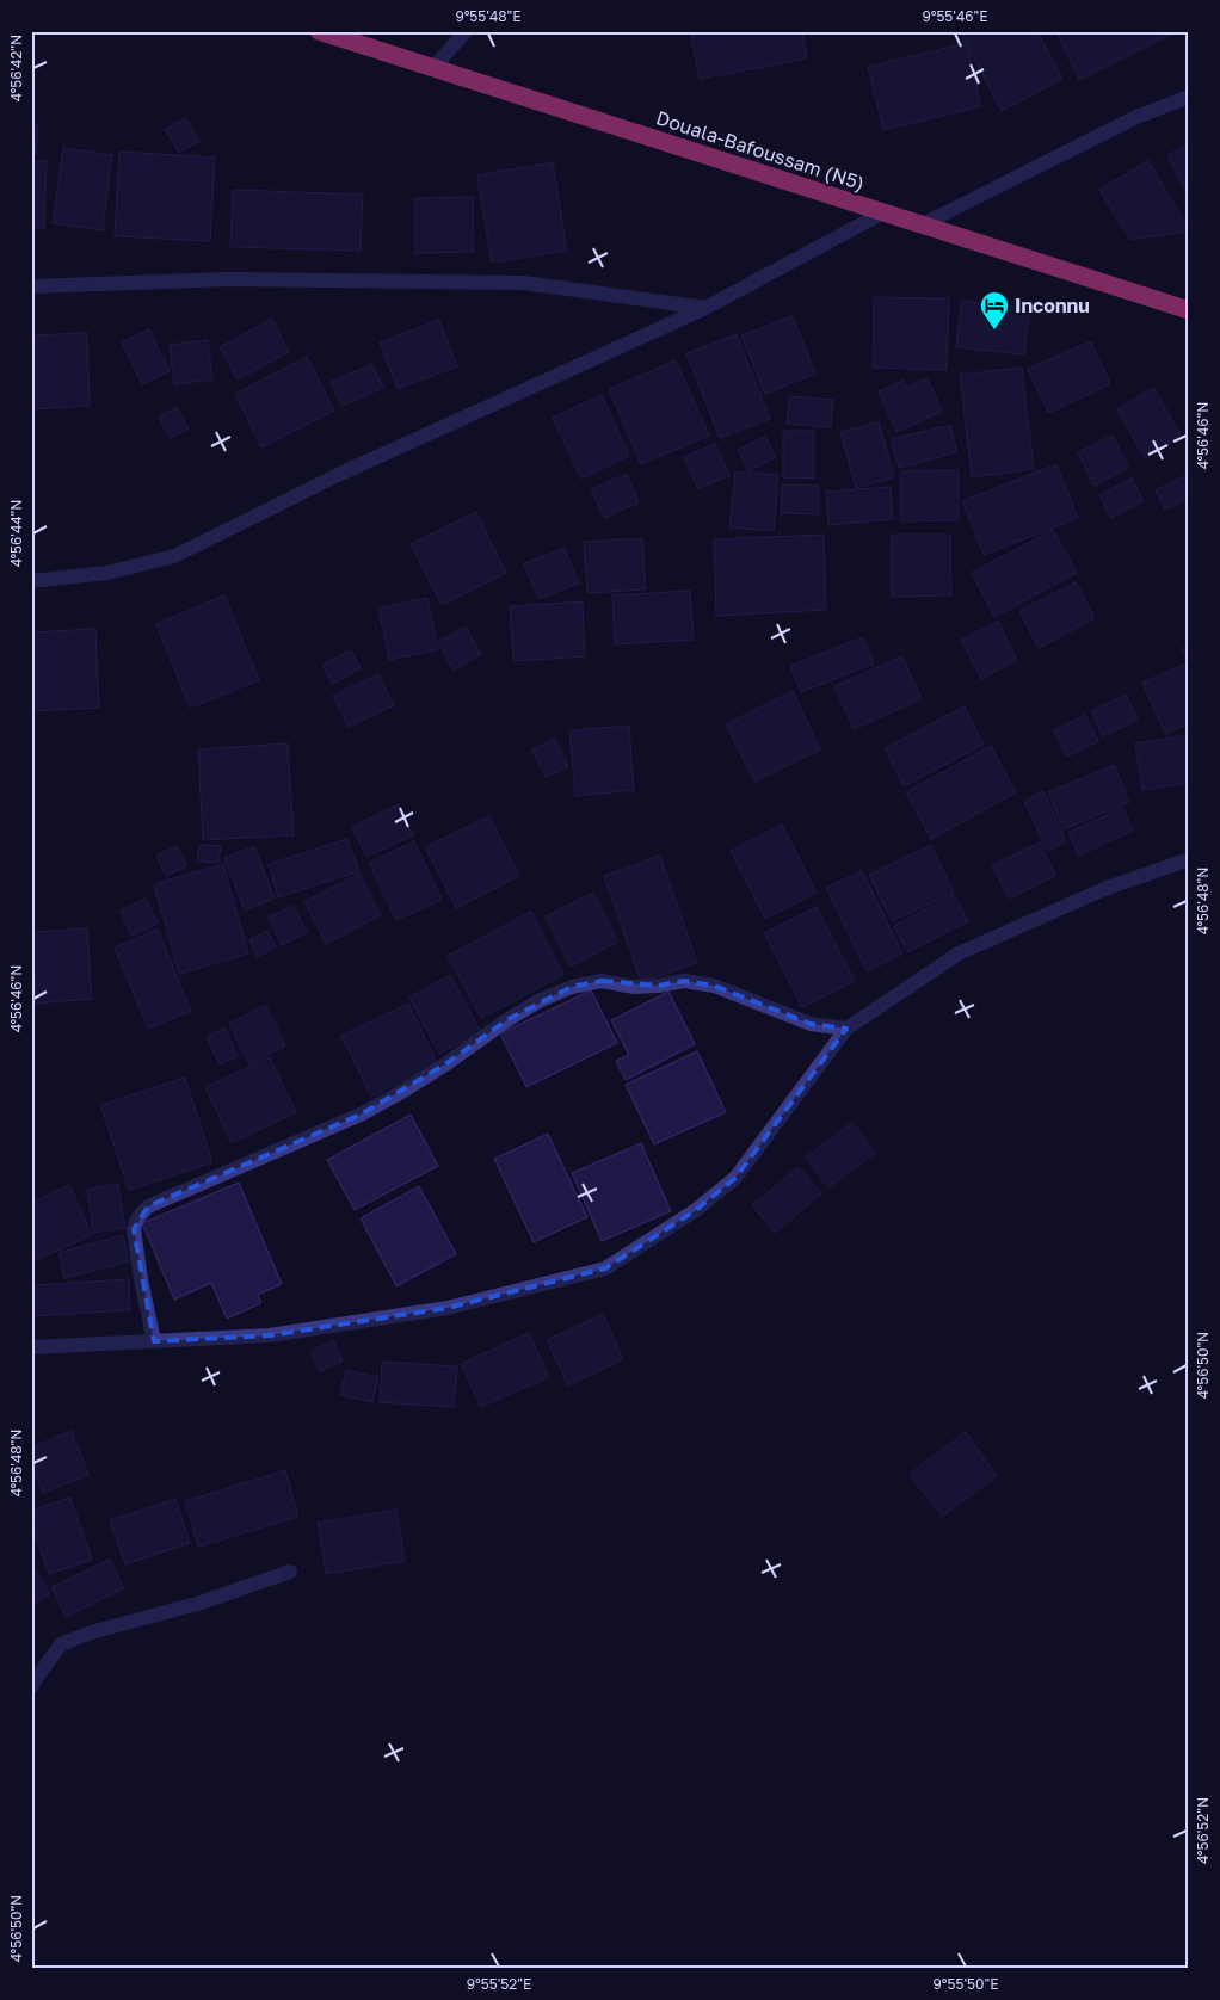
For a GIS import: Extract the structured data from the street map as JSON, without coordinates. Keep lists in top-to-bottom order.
{
  "streets": {
    "highway": ["Douala-Bafoussam (N5)"]
  },
  "places": {
    "hotel": ["Inconnu"]
  },
  "coordinates": [
    "9°55'48\"E",
    "9°55'46\"E",
    "4°56'42\"N",
    "4°56'46\"N",
    "4°56'44\"N",
    "4°56'48\"N",
    "4°56'50\"N",
    "4°56'52\"N",
    "9°55'52\"E",
    "9°55'50\"E"
  ]
}
